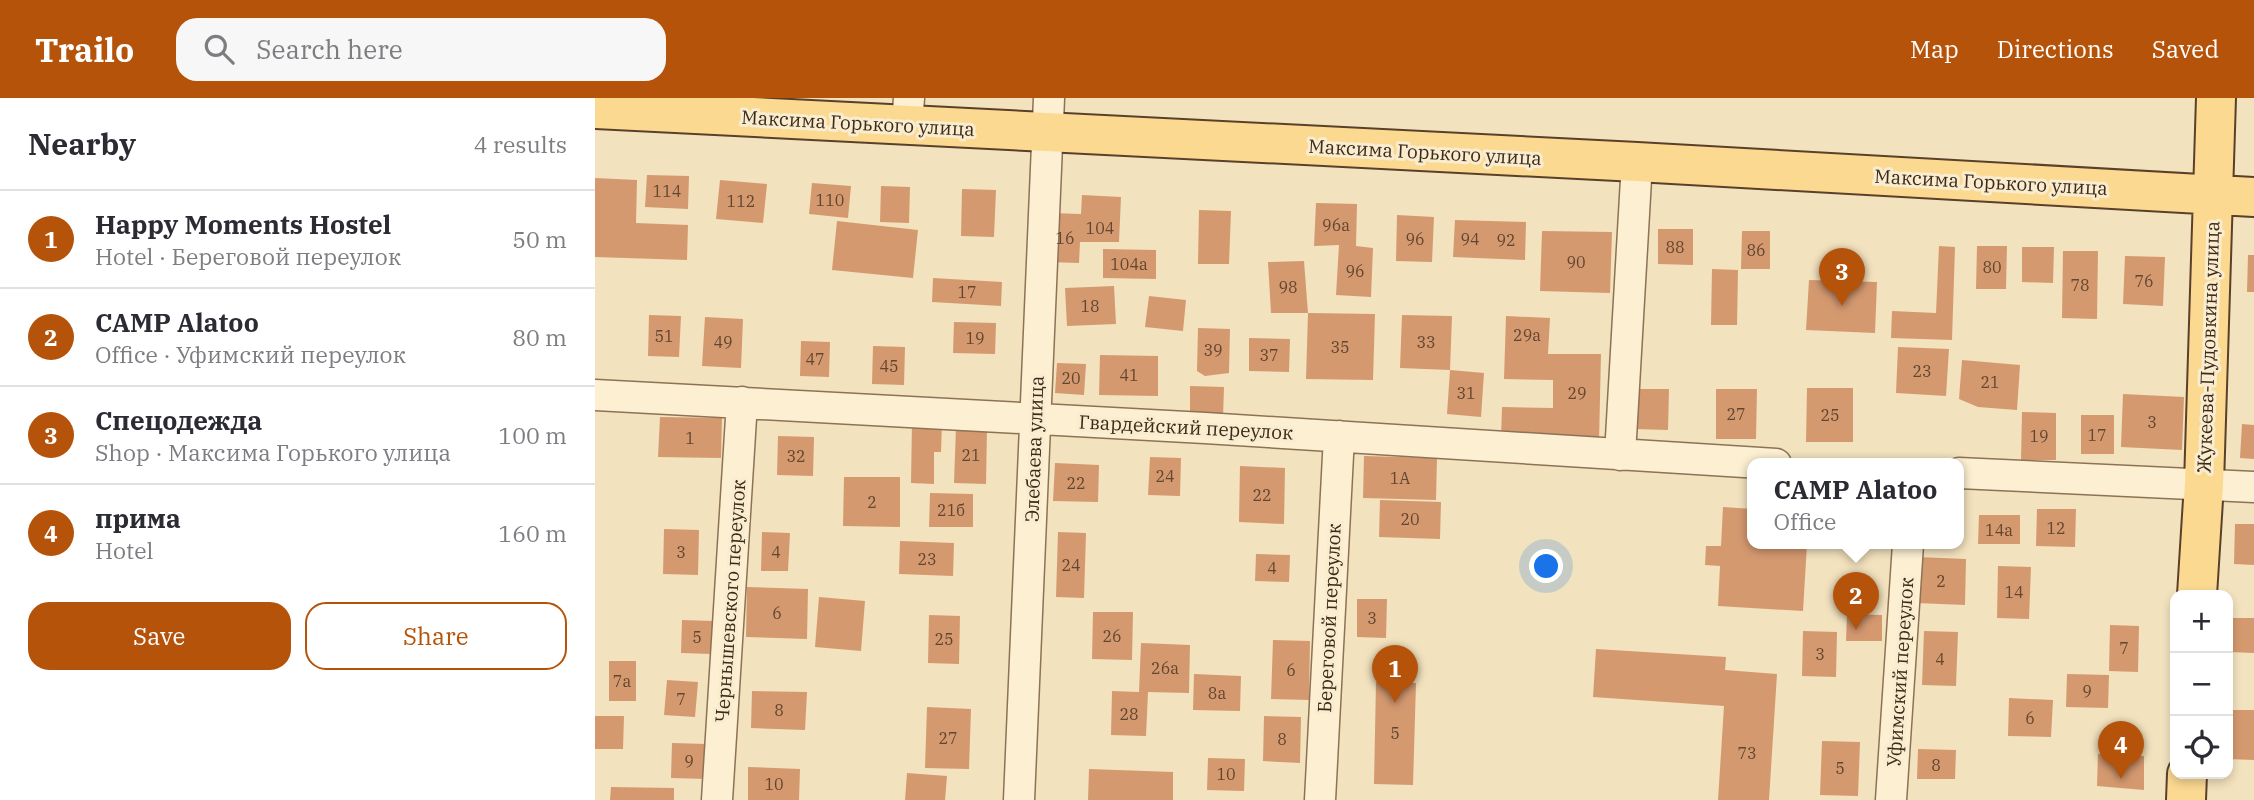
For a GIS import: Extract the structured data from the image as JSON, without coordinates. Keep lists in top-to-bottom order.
{
  "streets": {
    "main road": ["Максима Горького улица", "Жукеева-Пудовкина улица"],
    "street": [
      "Гвардейский переулок",
      "Элебаева улица",
      "Чернышевского переулок",
      "Береговой переулок",
      "Уфимский переулок"
    ]
  },
  "crossings": [
    ["Максима Горького улица", "Жукеева-Пудовкина улица"],
    ["Максима Горького улица", "Элебаева улица"],
    ["Гвардейский переулок", "Элебаева улица"],
    ["Гвардейский переулок", "Чернышевского переулок"],
    ["Гвардейский переулок", "Береговой переулок"]
  ],
  "house_numbers": [
    "114",
    "110",
    "112",
    "96а",
    "104",
    "16",
    "96",
    "94",
    "92",
    "88",
    "86",
    "90",
    "104а",
    "80",
    "96",
    "76",
    "78",
    "98",
    "17",
    "18",
    "29а",
    "51",
    "19",
    "49",
    "33",
    "35",
    "39",
    "37",
    "47",
    "45",
    "23",
    "41",
    "20",
    "21",
    "31",
    "29",
    "27",
    "25",
    "3",
    "17",
    "19",
    "1",
    "21",
    "32",
    "24",
    "1А",
    "22",
    "22",
    "2",
    "21б",
    "20",
    "12",
    "14а",
    "3",
    "4",
    "23",
    "24",
    "4",
    "2",
    "14",
    "6",
    "3",
    "26",
    "5",
    "25",
    "7",
    "3",
    "4",
    "26а",
    "6",
    "7а",
    "9",
    "8а",
    "7",
    "8",
    "28",
    "6",
    "5",
    "27",
    "8",
    "73",
    "9",
    "8",
    "5",
    "10",
    "10"
  ],
  "page": {
    "header": "Trailo",
    "search": "Search here",
    "nav": ["Map", "Directions", "Saved"],
    "heading": ["Nearby", "4 results"],
    "list": [
      {
        "mark": "1",
        "name": "Happy Moments Hostel",
        "note": "Hotel · Береговой переулок",
        "value": "50 m"
      },
      {
        "mark": "2",
        "name": "CAMP Alatoo",
        "note": "Office · Уфимский переулок",
        "value": "80 m"
      },
      {
        "mark": "3",
        "name": "Спецодежда",
        "note": "Shop · Максима Горького улица",
        "value": "100 m"
      },
      {
        "mark": "4",
        "name": "прима",
        "note": "Hotel",
        "value": "160 m"
      }
    ],
    "pins": [
      "3",
      "2",
      "1",
      "4"
    ],
    "popup": ["CAMP Alatoo", "Office"],
    "buttons": ["Save", "Share"],
    "map_buttons": ["+", "−"]
  }
}
